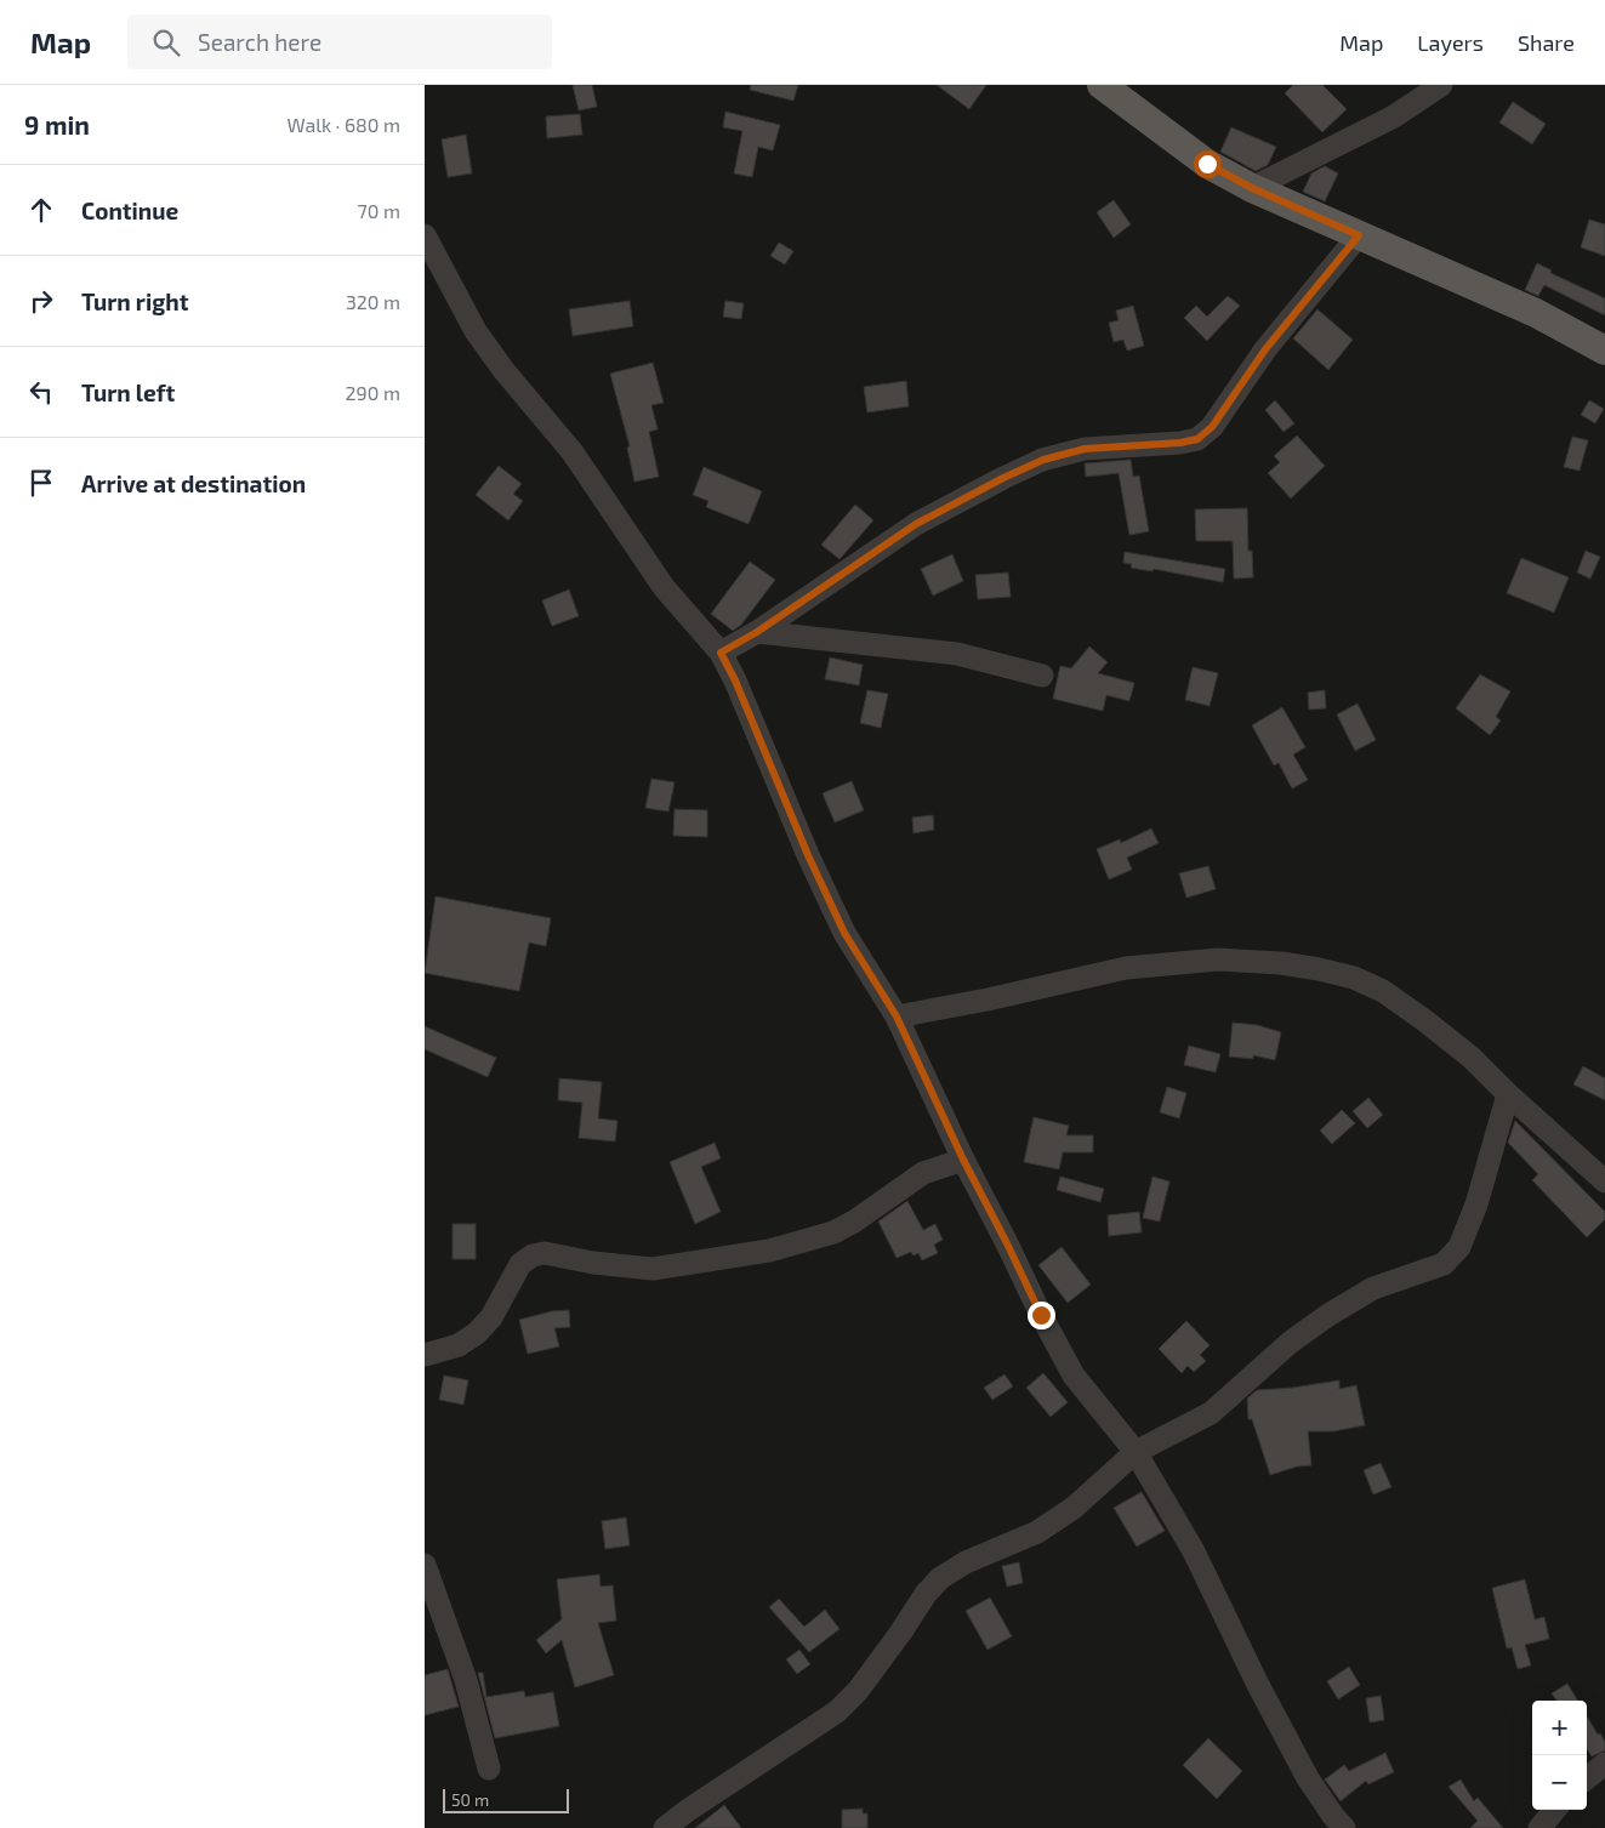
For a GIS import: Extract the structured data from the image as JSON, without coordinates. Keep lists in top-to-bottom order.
{
  "scale_bar": "50 m",
  "page": {
    "header": "Map",
    "search": "Search here",
    "nav": ["Map", "Layers", "Share"],
    "heading": ["9 min", "Walk · 680 m"],
    "list": [
      ["Continue", "70 m"],
      ["Turn right", "320 m"],
      ["Turn left", "290 m"],
      "Arrive at destination"
    ],
    "map_buttons": ["+", "−"],
    "scale": "50 m"
  }
}
